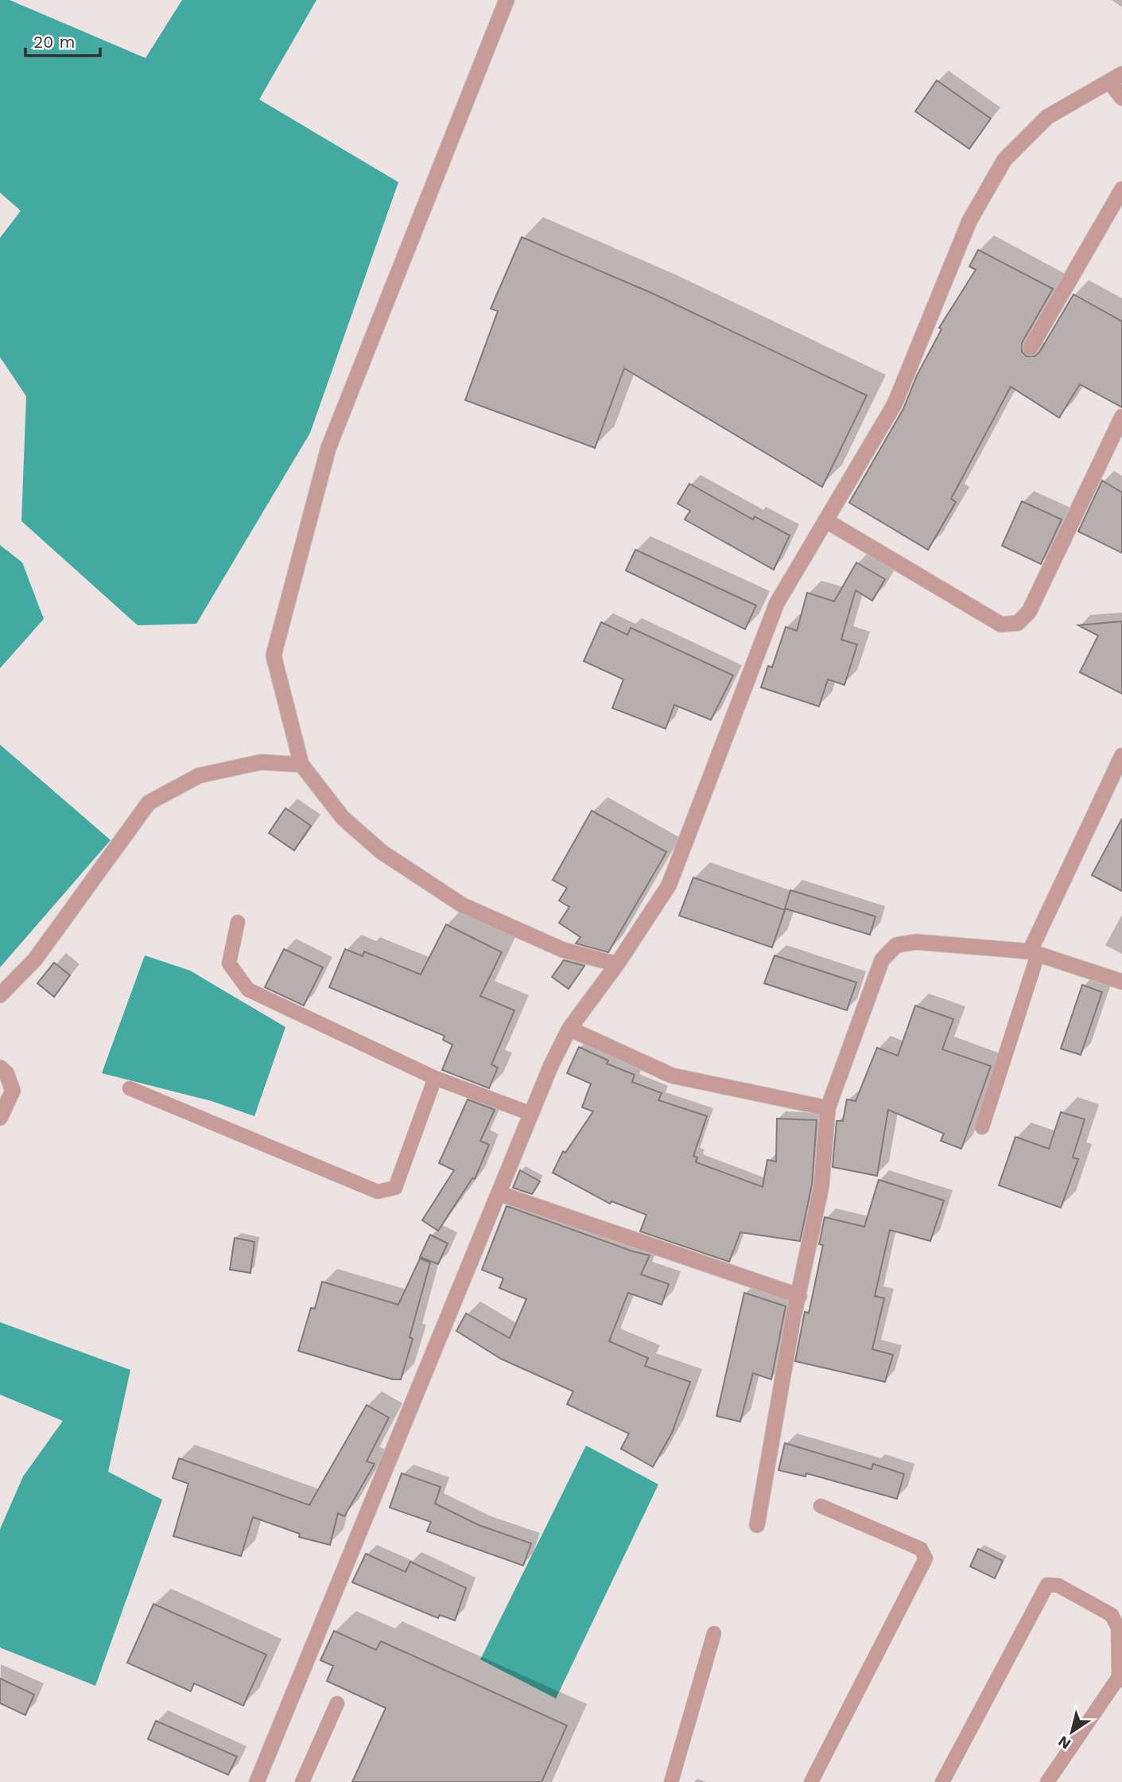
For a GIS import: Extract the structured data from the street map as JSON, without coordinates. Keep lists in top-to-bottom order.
{
  "scale_bar": "20 m",
  "north": "bottom left"
}
